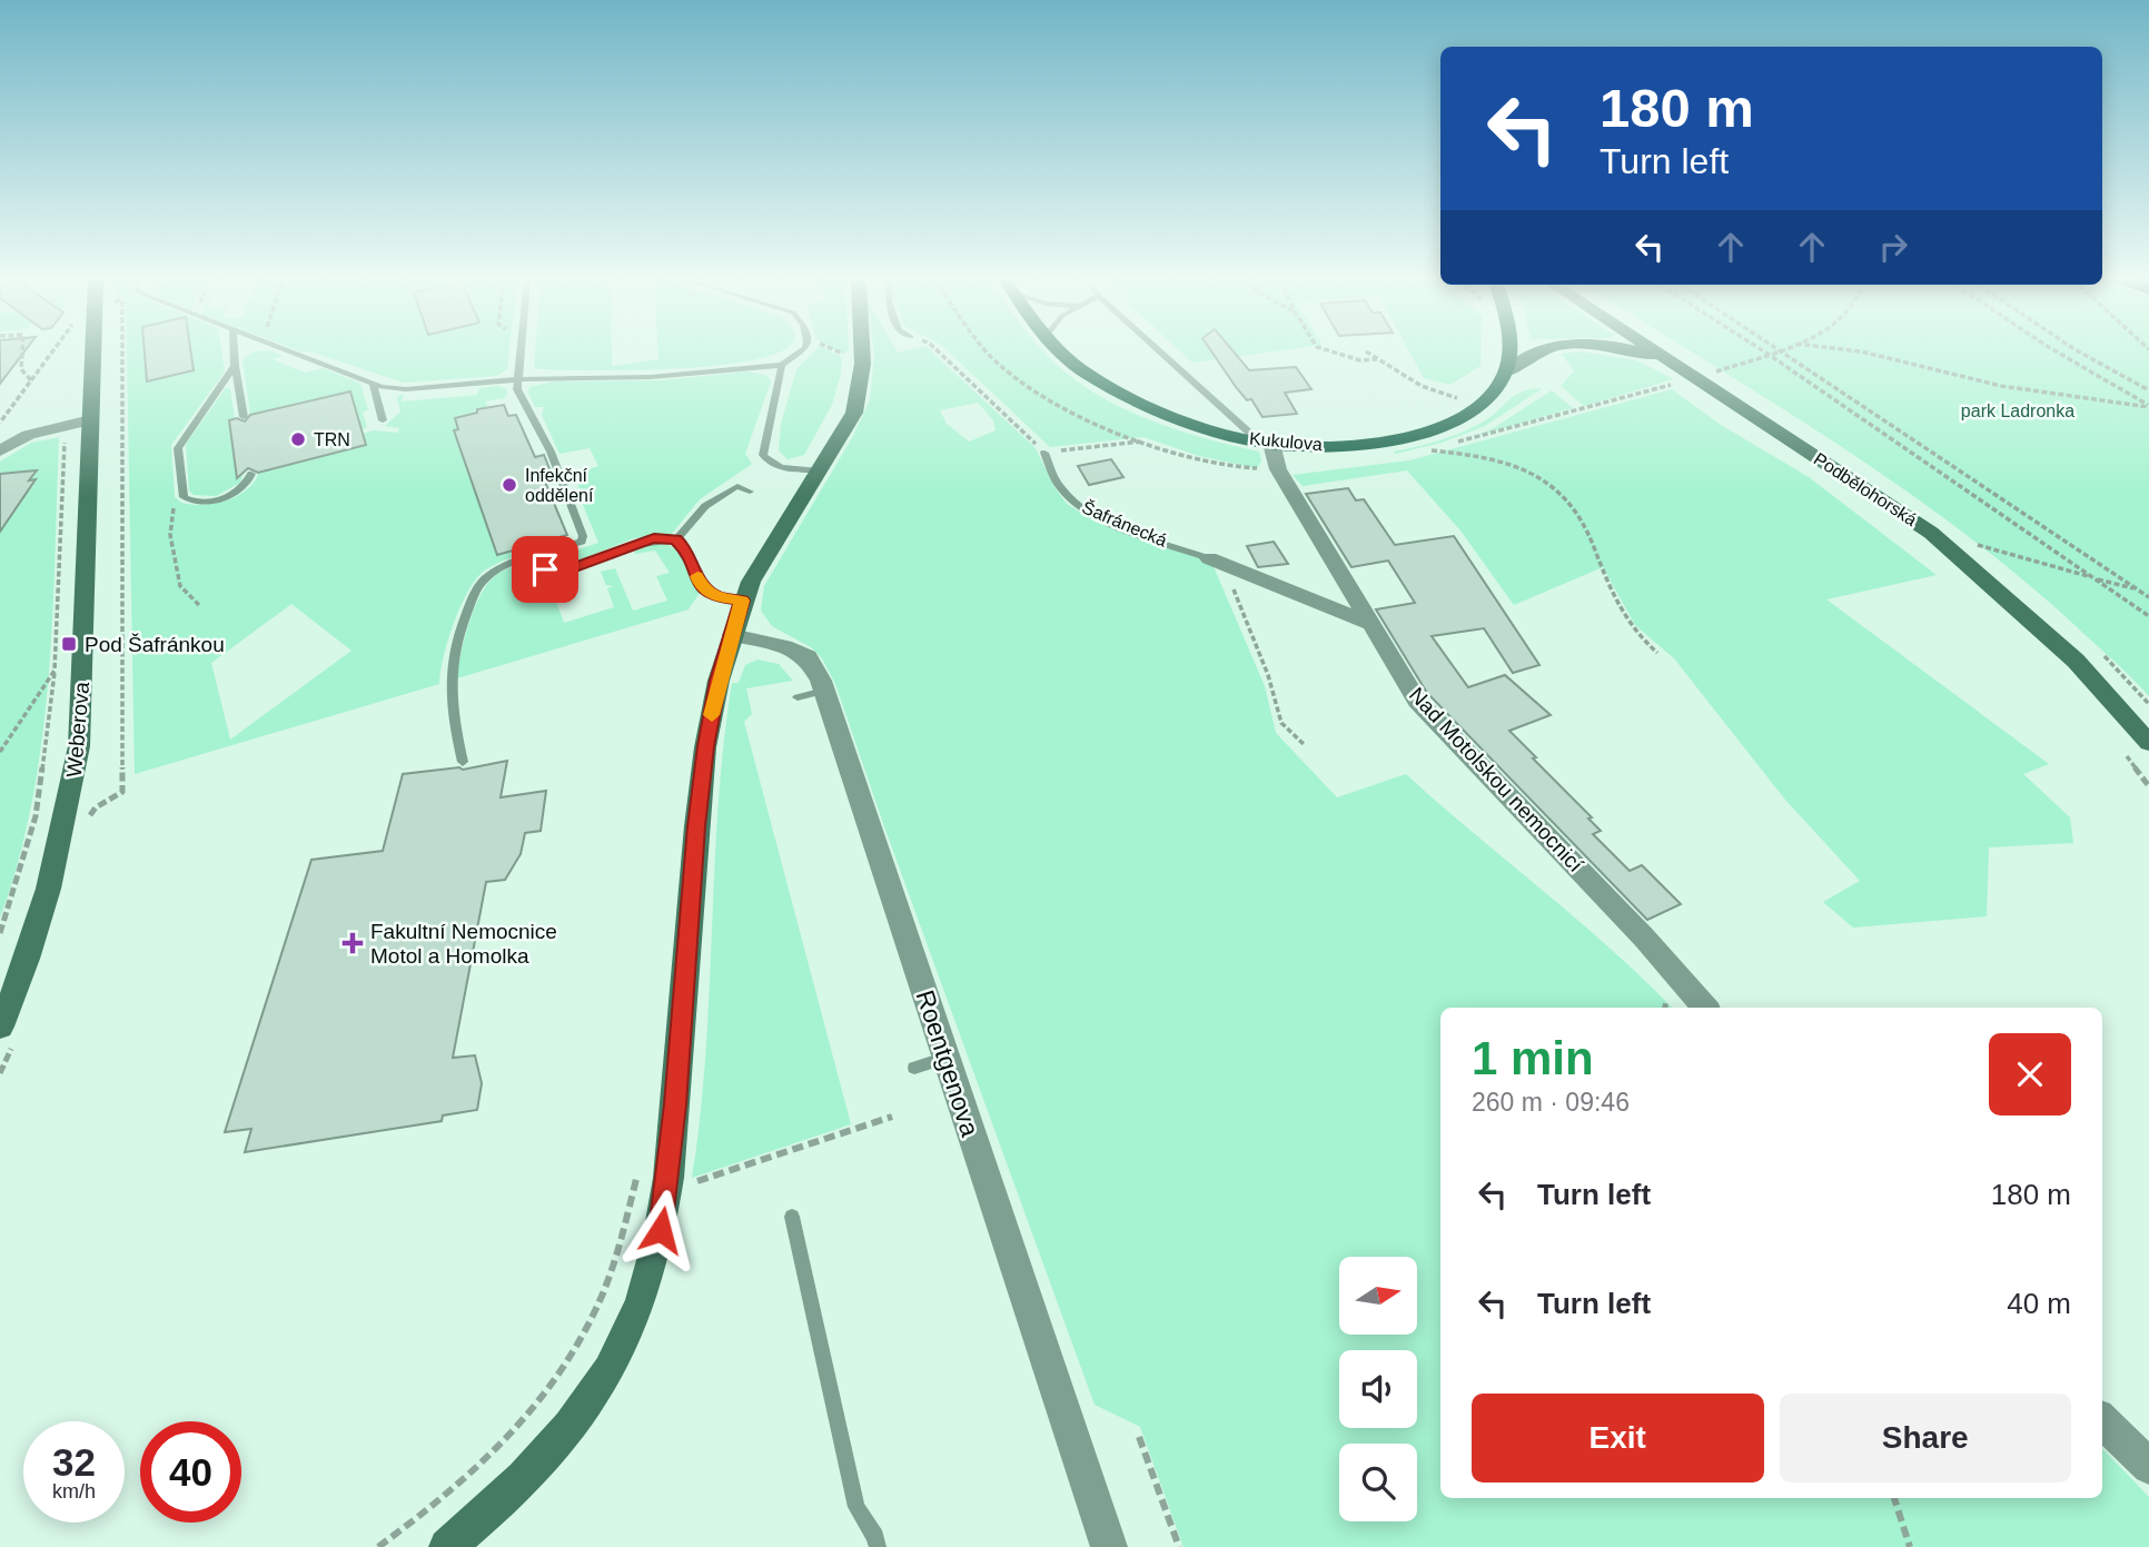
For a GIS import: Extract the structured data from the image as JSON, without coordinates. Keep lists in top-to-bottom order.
{
  "streets": {
    "main road": ["Kukulova"],
    "street": [
      "Podbělohorská",
      "Šafránecká",
      "Weberova",
      "Nad Motolskou nemocnicí",
      "Roentgenova"
    ]
  },
  "crossings": [
    ["Kukulova", "Nad Motolskou nemocnicí"],
    ["Šafránecká", "Nad Motolskou nemocnicí"]
  ],
  "parks": ["park Ladronka"],
  "places": {
    "other": ["TRN", "Infekční oddělení"],
    "transit": ["Pod Šafránkou"],
    "health": ["Fakultní Nemocnice Motol a Homolka"]
  },
  "north": "right",
  "page": {
    "turn": ["180 m", "Turn left"],
    "heading": ["1 min", "260 m · 09:46"],
    "list": [
      {
        "name": "Turn left",
        "value": "180 m"
      },
      {
        "name": "Turn left",
        "value": "40 m"
      }
    ],
    "buttons": ["Exit", "Share"],
    "speed": "32 km/h",
    "limit": "40"
  }
}
